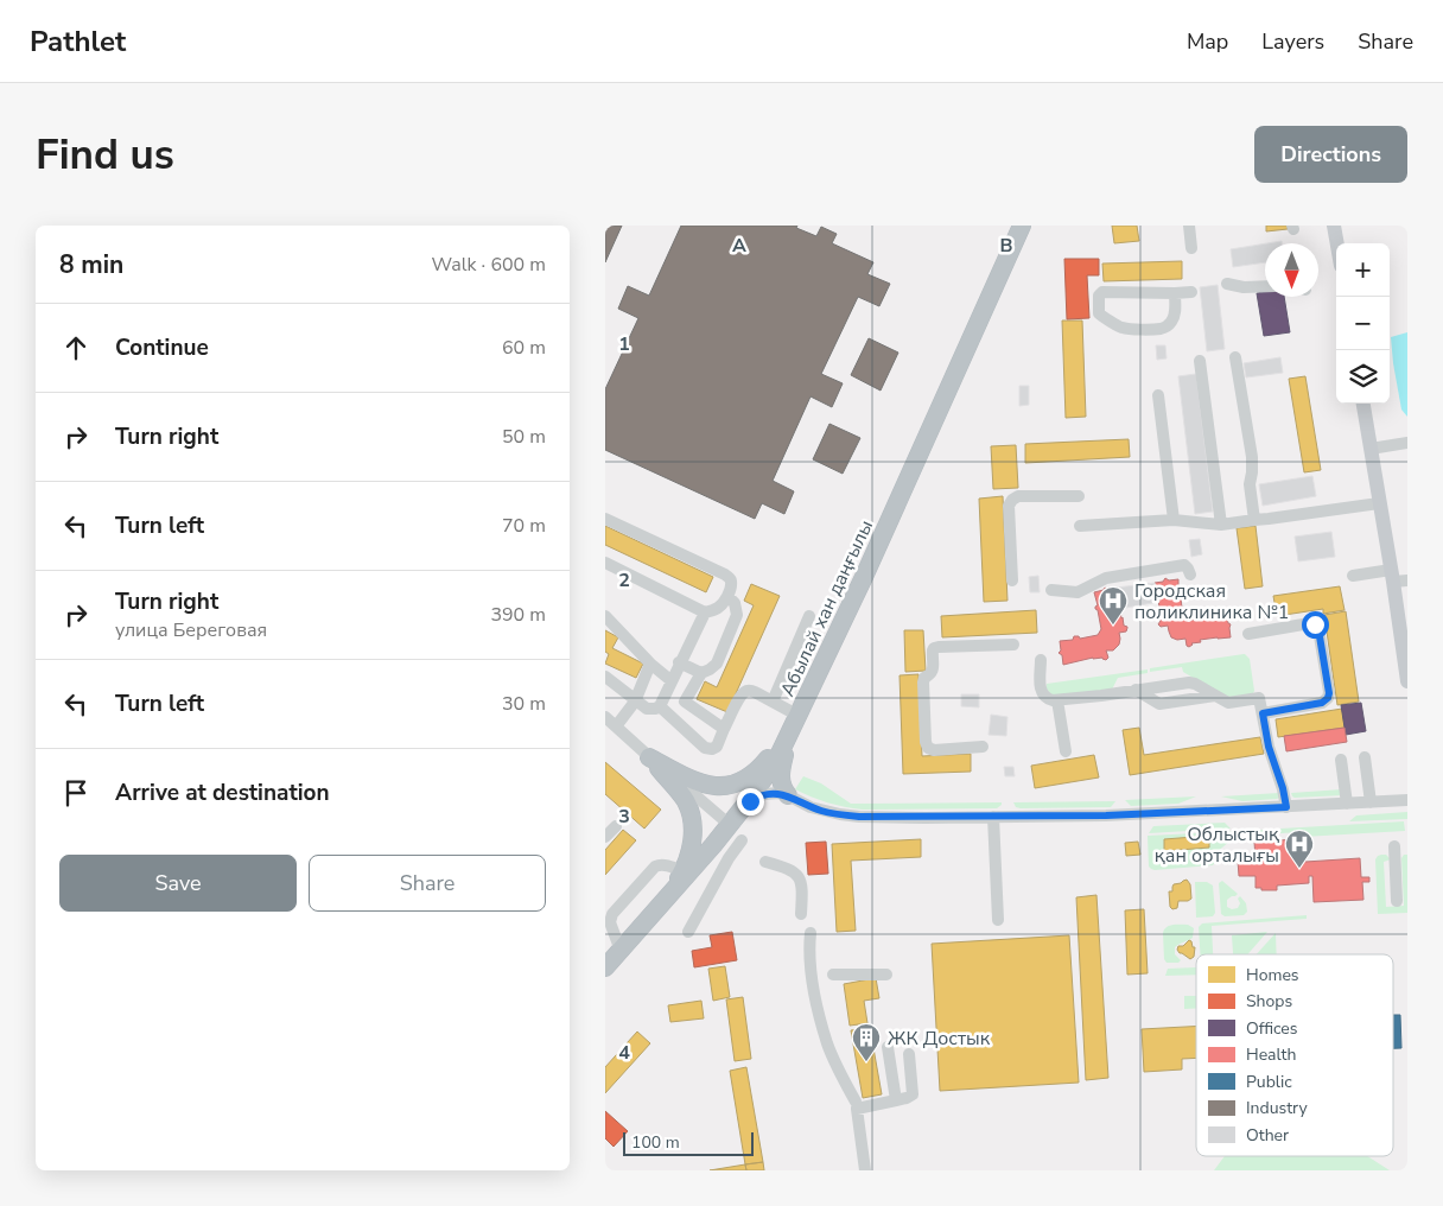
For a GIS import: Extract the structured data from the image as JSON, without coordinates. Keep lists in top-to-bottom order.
{
  "streets": {
    "highway": ["Абылай хан даңғылы"]
  },
  "places": {
    "hospital": ["Городская поликлиника №1", "Облыстық қан орталығы"],
    "building": ["ЖК Достык"]
  },
  "legend": [
    "Homes",
    "Shops",
    "Offices",
    "Health",
    "Public",
    "Industry",
    "Other"
  ],
  "scale_bar": "100 m",
  "north": "bottom",
  "page": {
    "header": "Pathlet",
    "nav": ["Map", "Layers", "Share"],
    "buttons": [
      "Directions",
      ["Save", "Share"]
    ],
    "title": "Find us",
    "heading": ["8 min", "Walk · 600 m"],
    "map_buttons": ["+", "−"],
    "list": [
      ["Continue", "60 m"],
      ["Turn right", "50 m"],
      ["Turn left", "70 m"],
      ["Turn right", "улица Береговая", "390 m"],
      ["Turn left", "30 m"],
      "Arrive at destination"
    ],
    "scale": "100 m"
  },
  "grid": {
    "columns": ["A", "B"],
    "rows": [
      "1",
      "2",
      "3",
      "4"
    ]
  }
}
